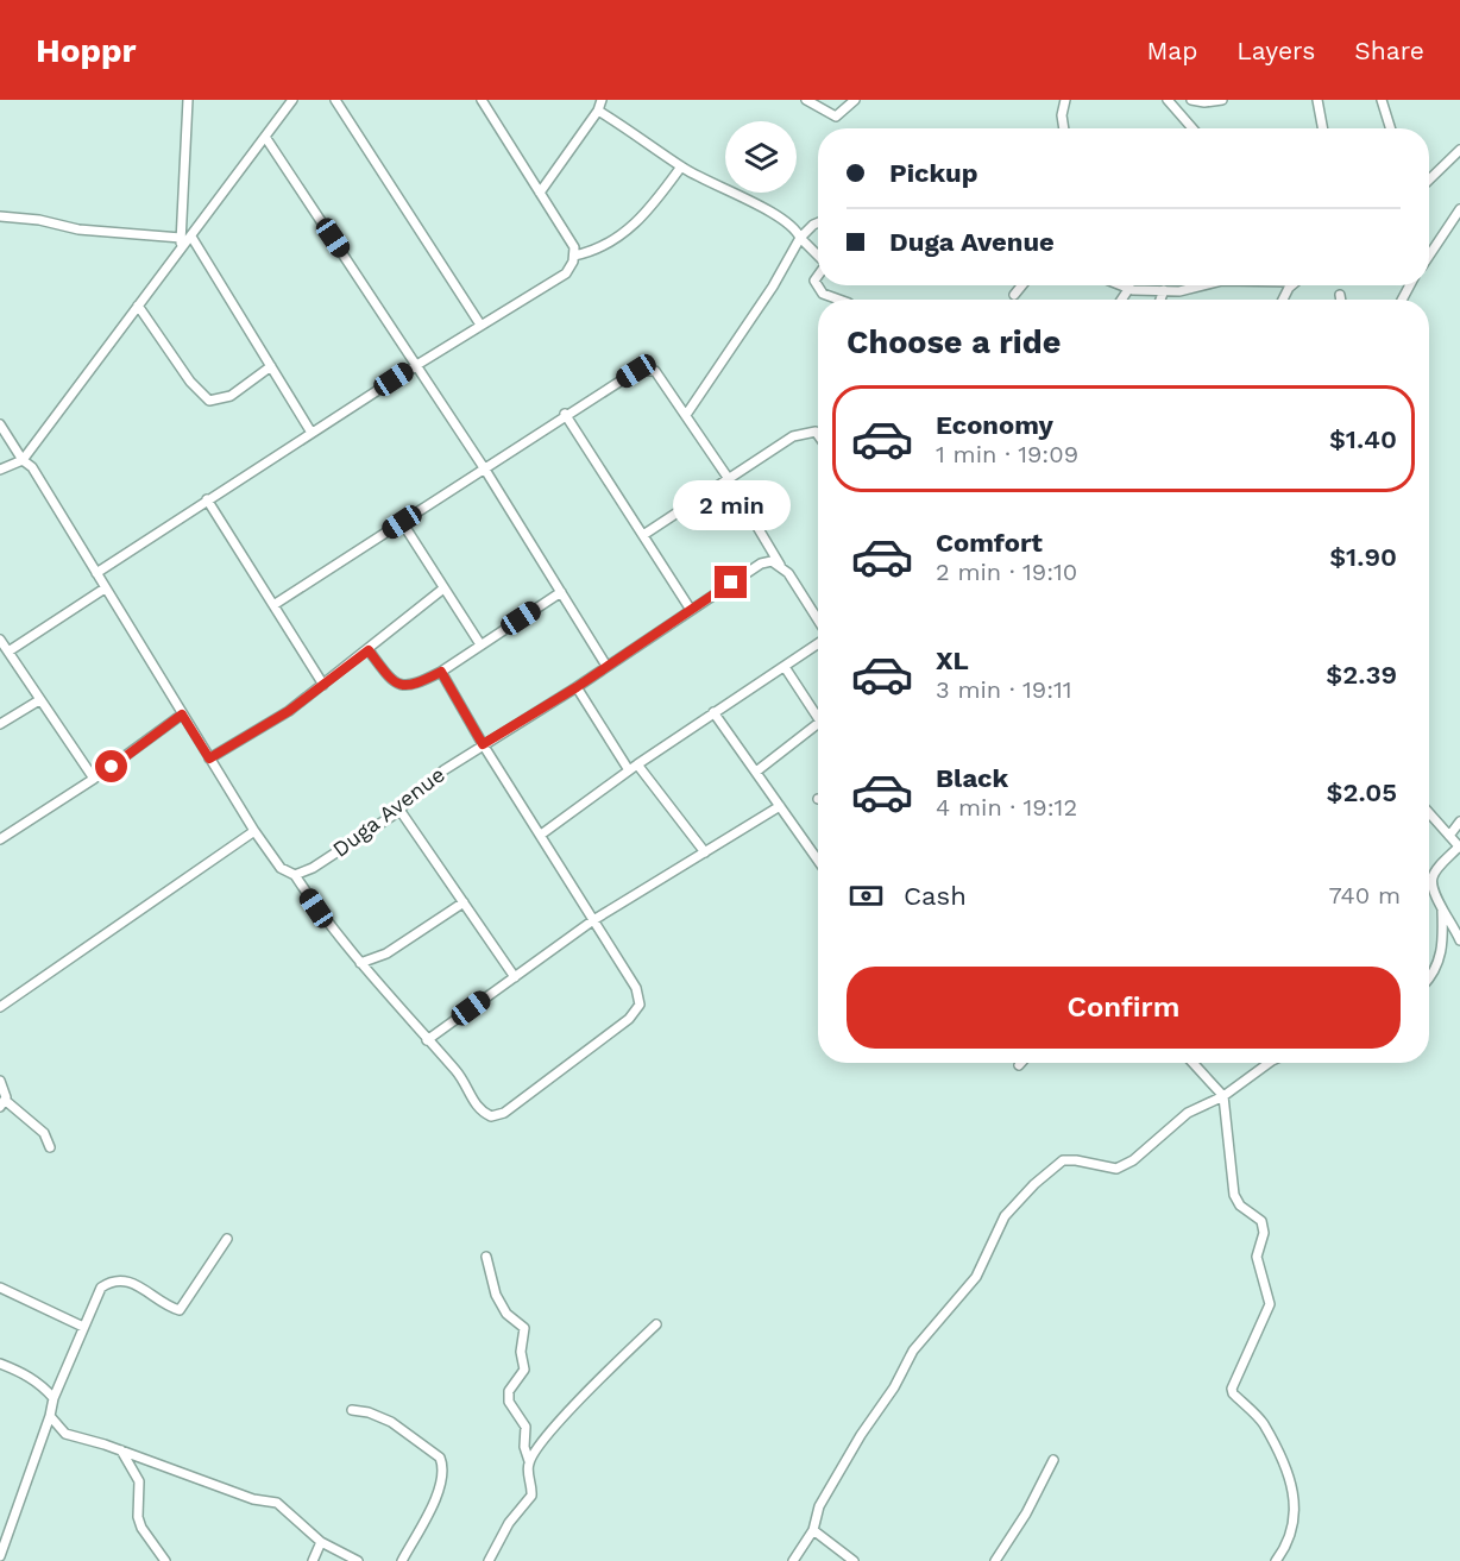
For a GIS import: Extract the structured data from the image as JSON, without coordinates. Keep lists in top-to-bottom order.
{
  "streets": {
    "street": ["Duga Avenue"]
  },
  "page": {
    "header": "Hoppr",
    "nav": ["Map", "Layers", "Share"],
    "banner": ["Pickup", "Duga Avenue"],
    "heading": "Choose a ride",
    "list": [
      {
        "name": "Economy",
        "note": "1 min · 19:09",
        "value": "$1.40"
      },
      {
        "name": "Comfort",
        "note": "2 min · 19:10",
        "value": "$1.90"
      },
      {
        "name": "XL",
        "note": "3 min · 19:11",
        "value": "$2.39"
      },
      {
        "name": "Black",
        "note": "4 min · 19:12",
        "value": "$2.05"
      }
    ],
    "bubble": "2 min",
    "pay": ["Cash", "740 m"],
    "buttons": "Confirm"
  }
}
